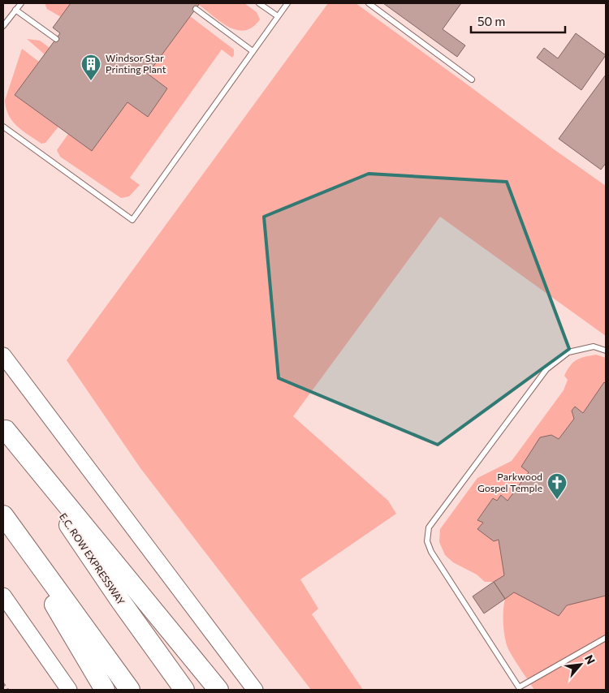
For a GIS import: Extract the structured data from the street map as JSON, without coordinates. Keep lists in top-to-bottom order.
{
  "streets": {
    "highway": ["E.C. ROW EXPRESSWAY"]
  },
  "places": {
    "building": ["Windsor Star Printing Plant"],
    "church": ["Parkwood Gospel Temple"]
  },
  "scale_bar": "50 m",
  "north": "top right"
}
